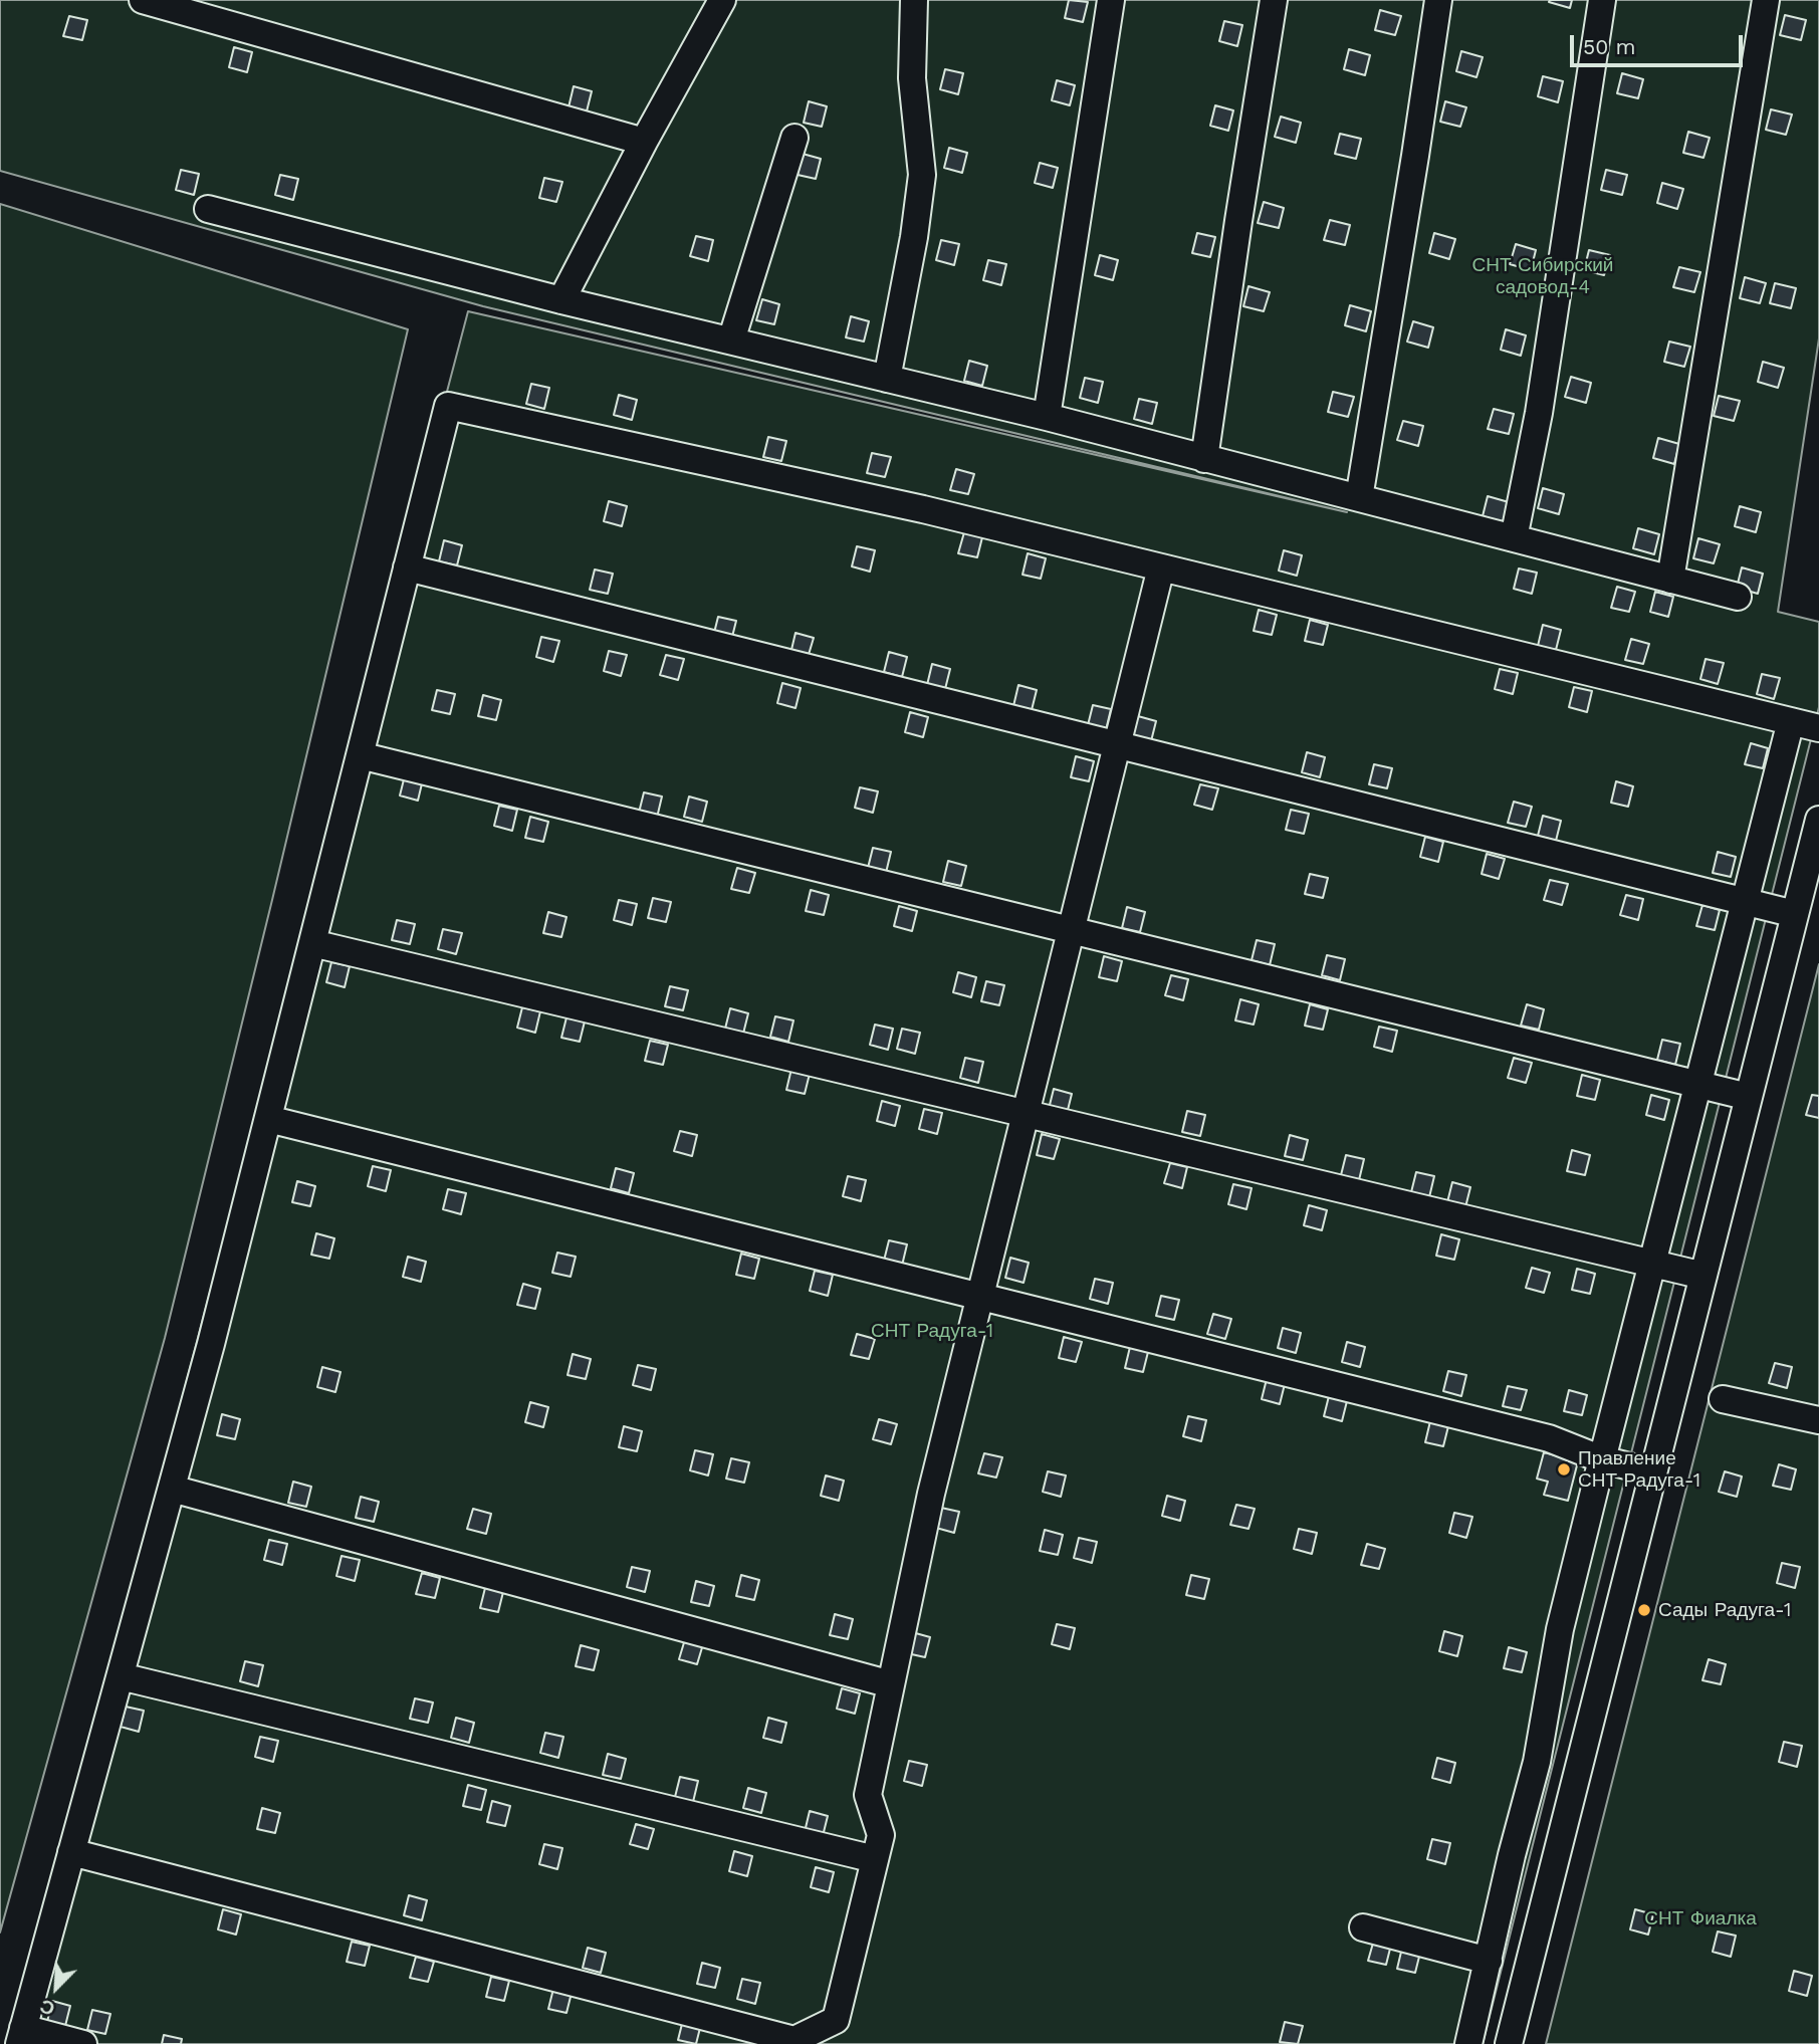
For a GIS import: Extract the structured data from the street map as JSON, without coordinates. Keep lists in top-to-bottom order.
{
  "parks": ["СНТ Сибирский садовод-4", "СНТ Радуга-1", "СНТ Фиалка"],
  "places": ["Правление СНТ Радуга-1", "Сады Радуга-1"],
  "scale_bar": "50 m",
  "north": "bottom left"
}
